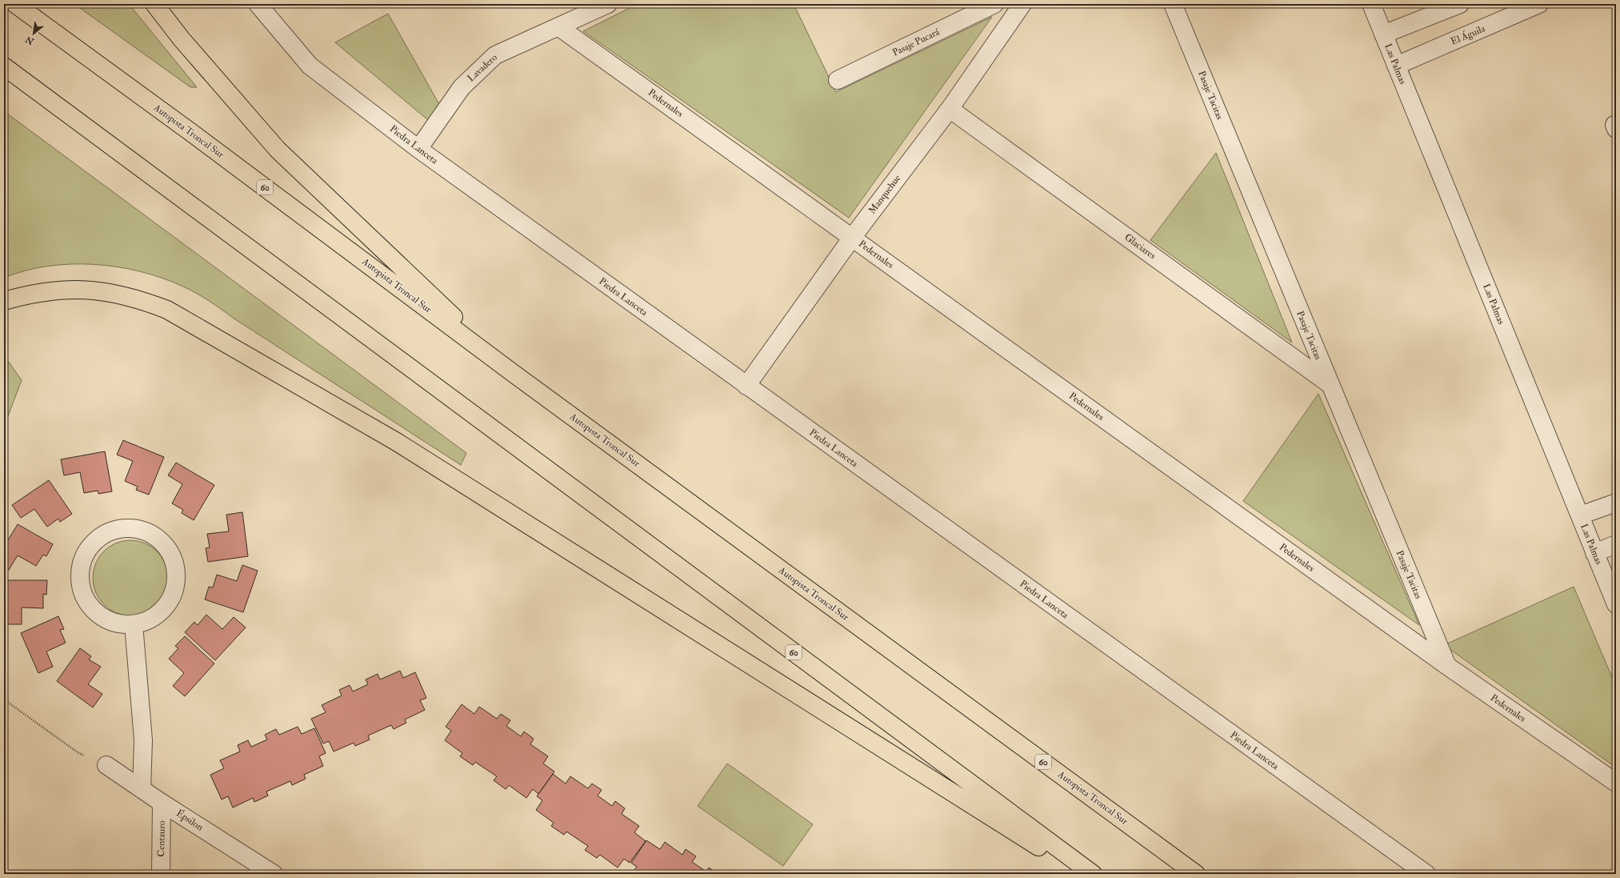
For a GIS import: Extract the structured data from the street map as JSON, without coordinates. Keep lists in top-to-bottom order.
{
  "streets": {
    "highway": ["Autopista Troncal Sur", "60"],
    "street": [
      "El Águila",
      "Pasaje Pucará",
      "Las Palmas",
      "Lavadero",
      "Pasaje Tacitas",
      "Pedernales",
      "Piedra Lanceta",
      "Manquehue",
      "Glaciares",
      "Épsilon",
      "Centauro"
    ]
  },
  "crossings": [
    ["El Águila", "Las Palmas"],
    ["Lavadero", "Pedernales"],
    ["Lavadero", "Piedra Lanceta"],
    ["Pasaje Tacitas", "Pedernales"],
    ["Pasaje Tacitas", "Glaciares"],
    ["Pedernales", "Manquehue"],
    ["Piedra Lanceta", "Manquehue"],
    ["Manquehue", "Glaciares"],
    ["Épsilon", "Centauro"]
  ],
  "north": "bottom left"
}
